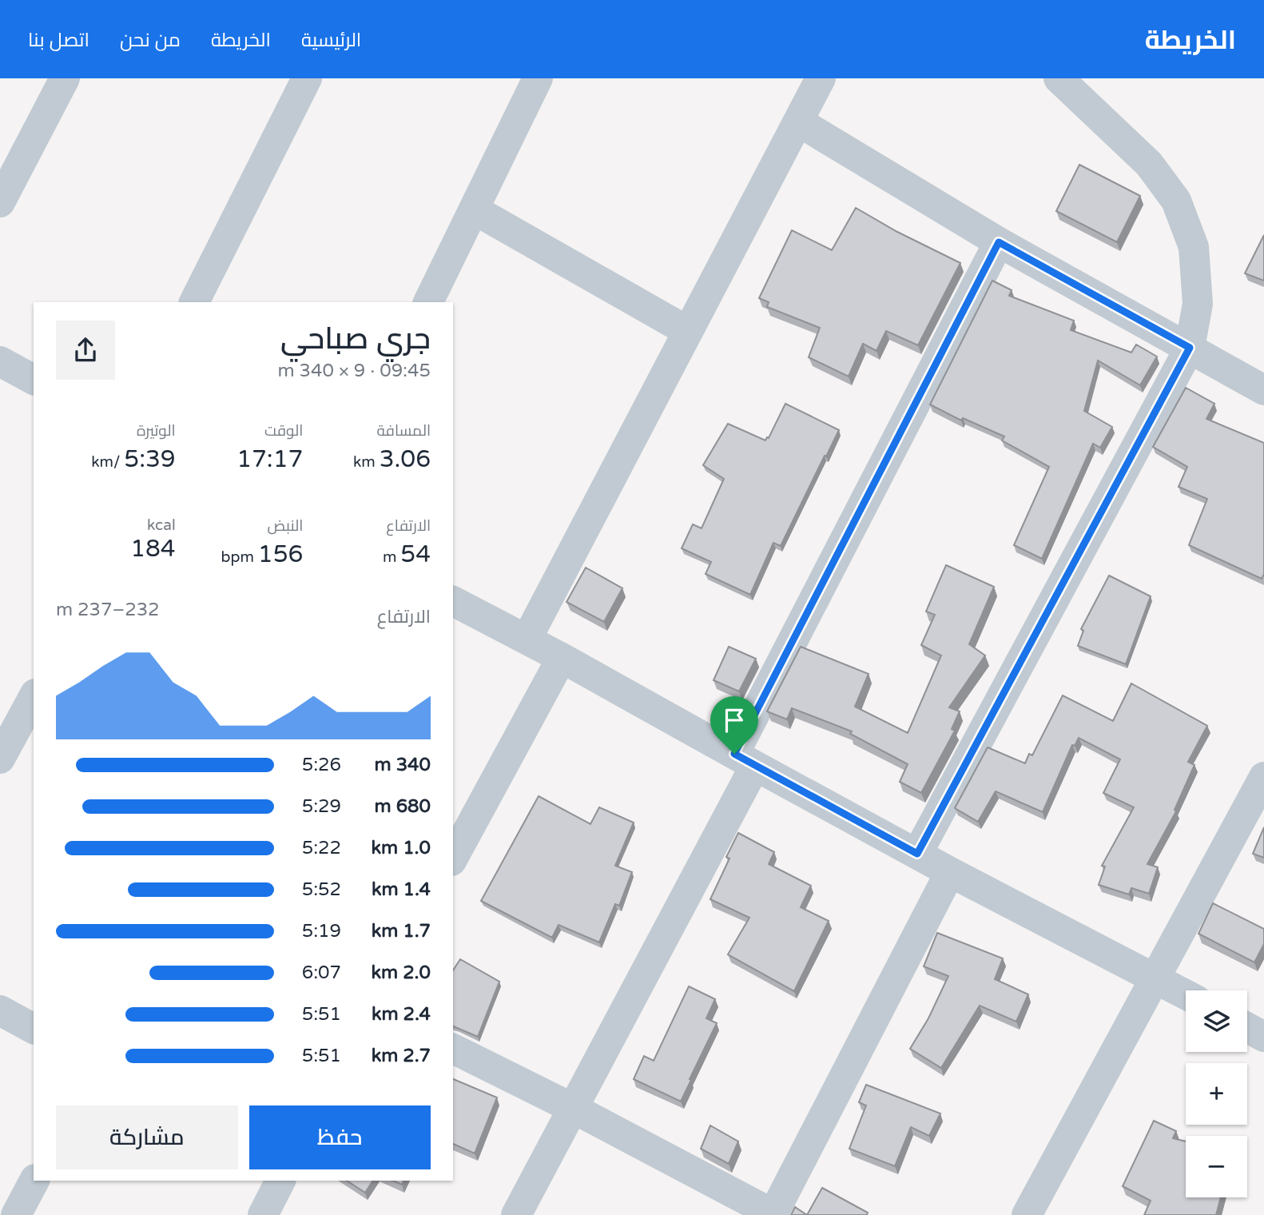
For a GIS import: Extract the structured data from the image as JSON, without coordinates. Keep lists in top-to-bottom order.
{
  "page": {
    "header": "الخريطة",
    "nav": [
      "الرئيسية",
      "الخريطة",
      "من نحن",
      "اتصل بنا"
    ],
    "heading": ["جري صباحي", "09:45 · 9 × 340 m"],
    "stats": [
      ["المسافة", "3.06 km"],
      ["الوقت", "17:17"],
      ["الوتيرة", "5:39 /km"],
      ["الارتفاع", "54 m"],
      ["النبض", "156 bpm"],
      ["kcal", "184"]
    ],
    "chart": ["الارتفاع", "232–237 m"],
    "list": [
      {
        "name": "340 m",
        "note": "5:26"
      },
      {
        "name": "680 m",
        "note": "5:29"
      },
      {
        "name": "1.0 km",
        "note": "5:22"
      },
      {
        "name": "1.4 km",
        "note": "5:52"
      },
      {
        "name": "1.7 km",
        "note": "5:19"
      },
      {
        "name": "2.0 km",
        "note": "6:07"
      },
      {
        "name": "2.4 km",
        "note": "5:51"
      },
      {
        "name": "2.7 km",
        "note": "5:51"
      }
    ],
    "map_buttons": ["+", "−"],
    "buttons": ["حفظ", "مشاركة"]
  }
}
